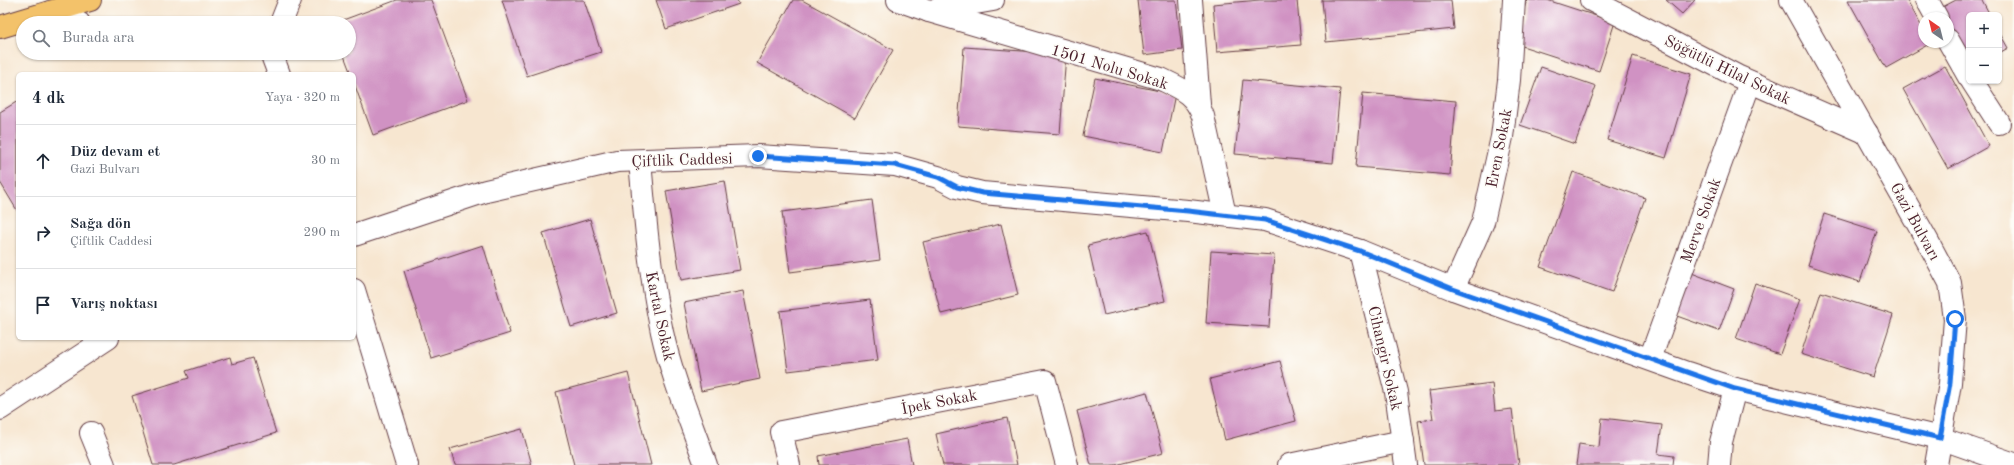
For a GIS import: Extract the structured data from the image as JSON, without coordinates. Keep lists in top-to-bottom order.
{
  "streets": {
    "street": [
      "1501 Nolu Sokak",
      "Söğütlü Hilal Sokak",
      "Eren Sokak",
      "Çiftlik Caddesi",
      "Merve Sokak",
      "Gazi Bulvarı",
      "Kartal Sokak",
      "Cihangir Sokak",
      "İpek Sokak"
    ]
  },
  "crossings": [
    ["1501 Nolu Sokak", "Çiftlik Caddesi"],
    ["Söğütlü Hilal Sokak", "Merve Sokak"],
    ["Söğütlü Hilal Sokak", "Gazi Bulvarı"],
    ["Eren Sokak", "Çiftlik Caddesi"],
    ["Çiftlik Caddesi", "Merve Sokak"],
    ["Çiftlik Caddesi", "Gazi Bulvarı"],
    ["Çiftlik Caddesi", "Kartal Sokak"],
    ["Çiftlik Caddesi", "Cihangir Sokak"]
  ],
  "north": "top left",
  "page": {
    "map_buttons": ["+", "−"],
    "search": "Burada ara",
    "heading": ["4 dk", "Yaya · 320 m"],
    "list": [
      ["Düz devam et", "Gazi Bulvarı", "30 m"],
      ["Sağa dön", "Çiftlik Caddesi", "290 m"],
      "Varış noktası"
    ]
  }
}
